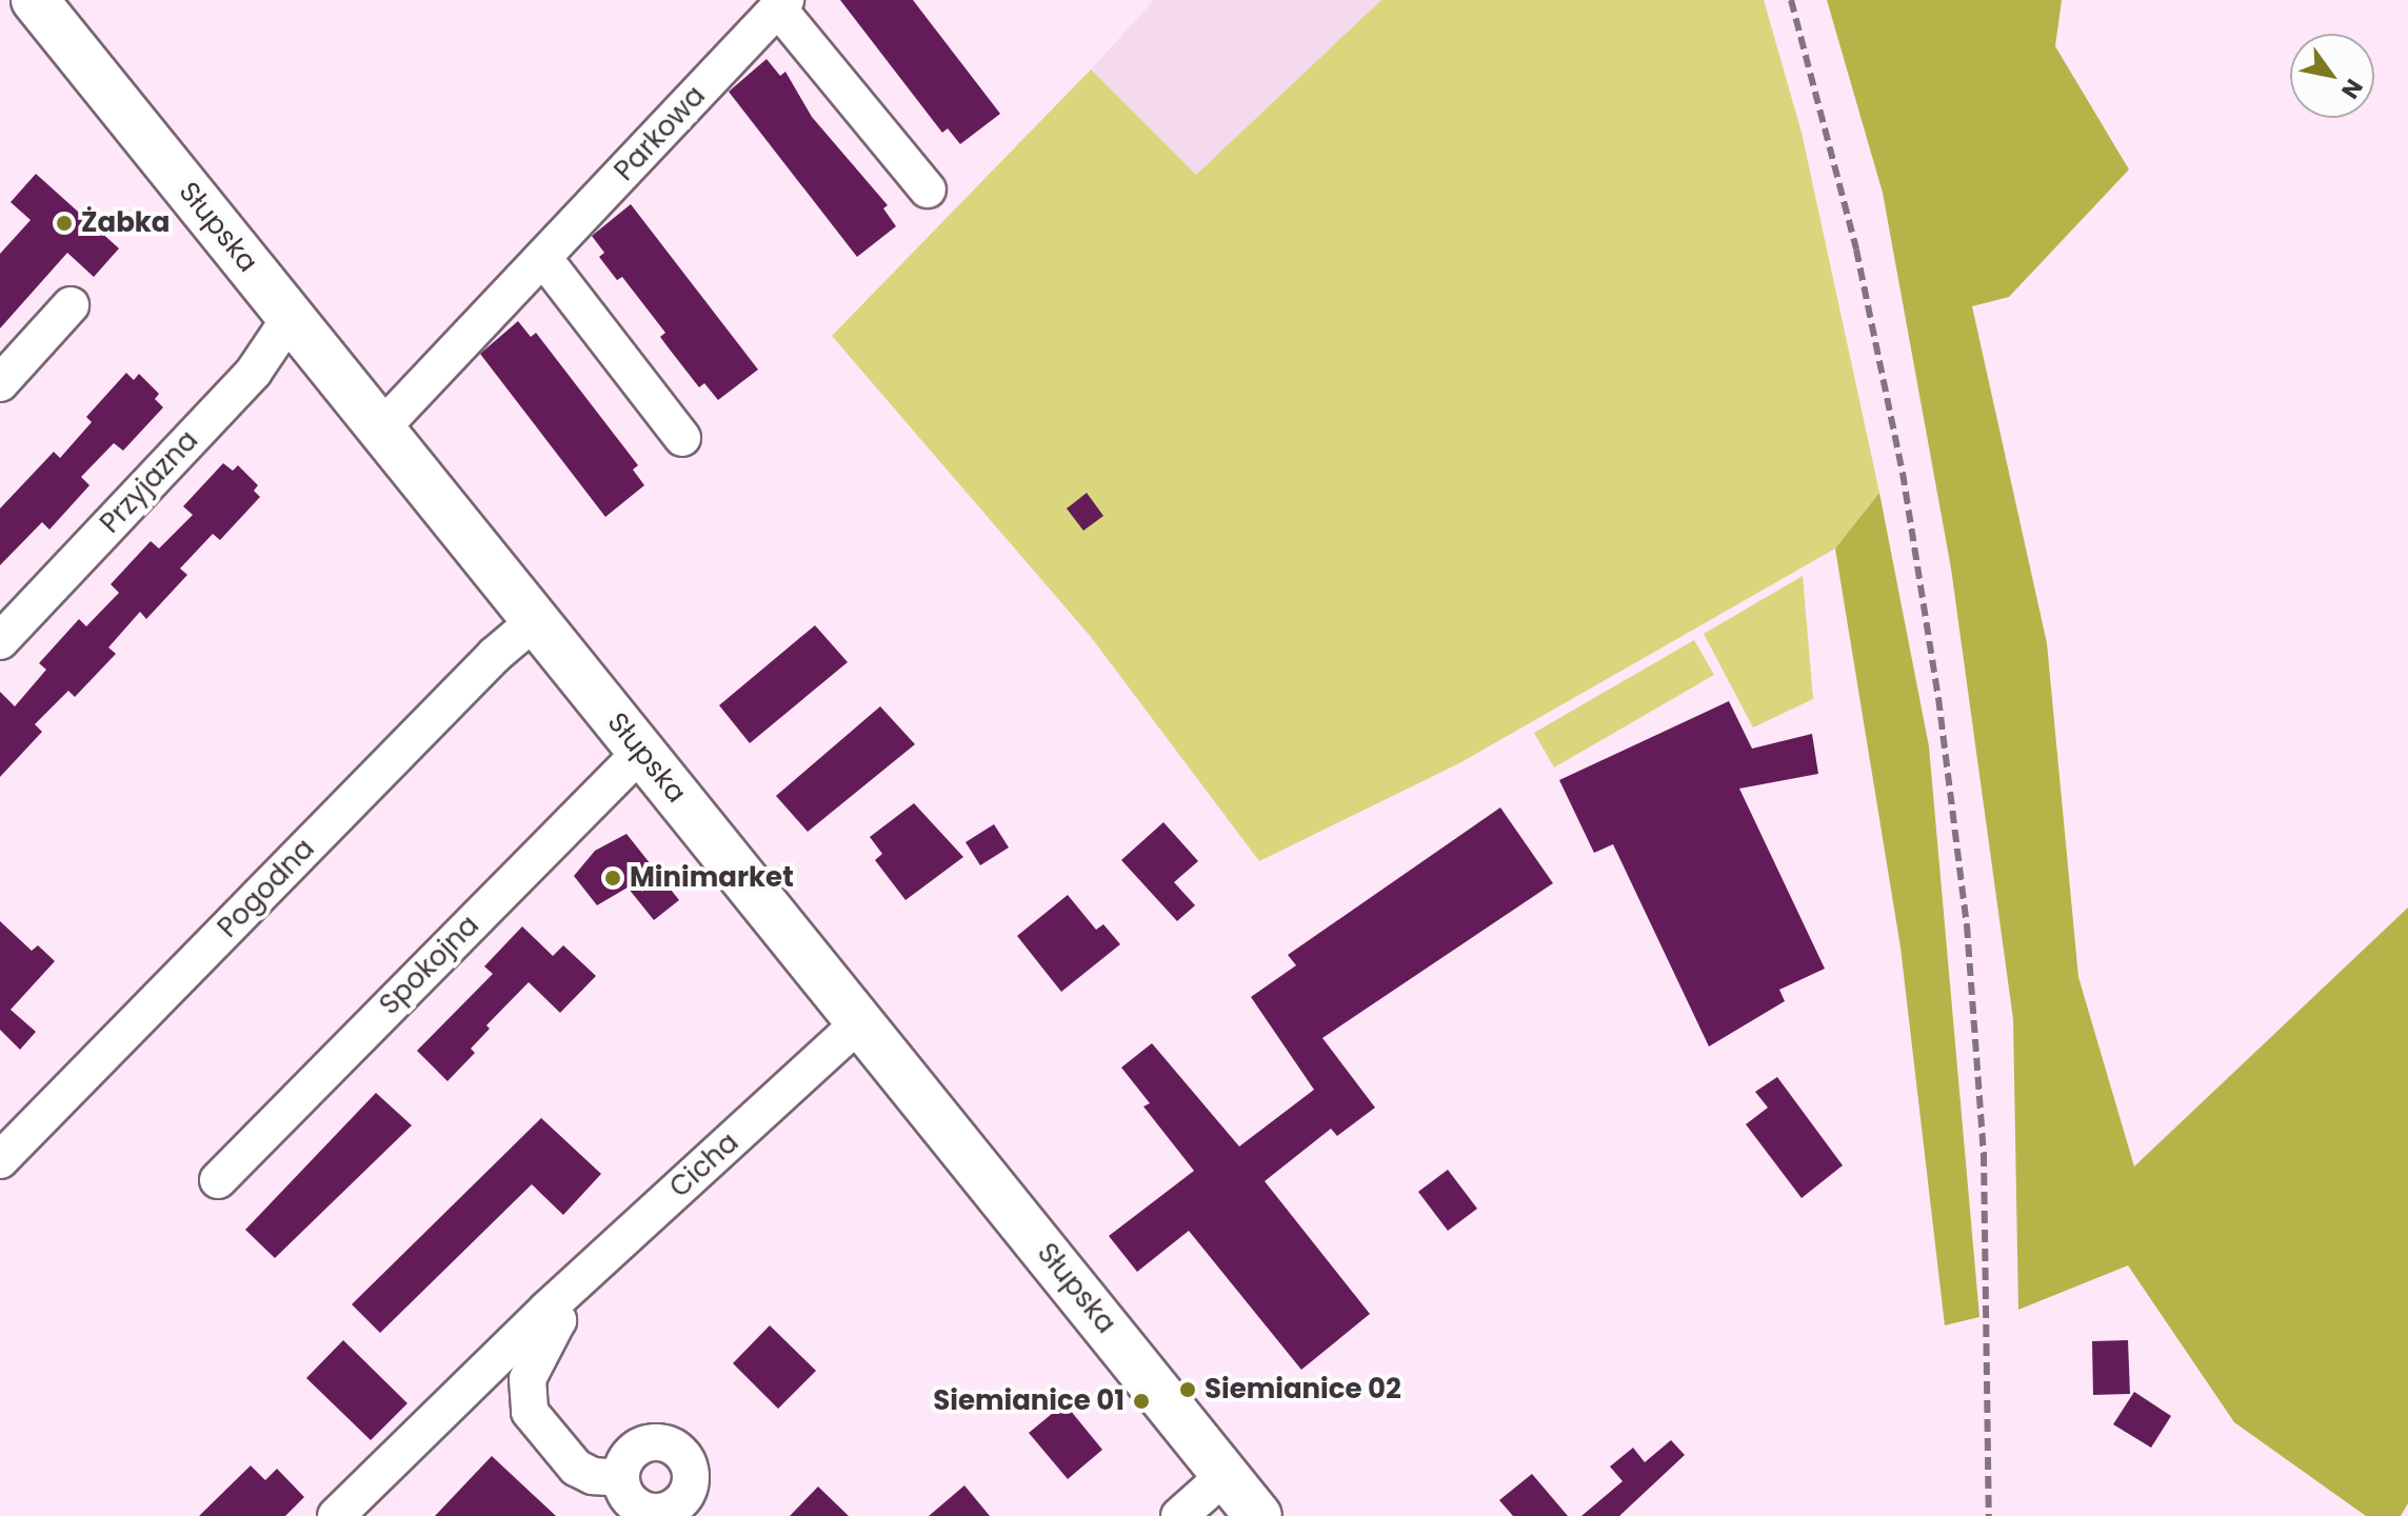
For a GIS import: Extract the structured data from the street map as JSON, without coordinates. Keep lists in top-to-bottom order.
{
  "streets": {
    "main road": ["Słupska"],
    "street": [
      "Parkowa",
      "Przyjazna",
      "Pogodna",
      "Spokojna",
      "Cicha"
    ]
  },
  "crossings": [
    ["Parkowa", "Słupska"],
    ["Słupska", "Przyjazna"],
    ["Słupska", "Pogodna"],
    ["Słupska", "Spokojna"],
    ["Słupska", "Cicha"]
  ],
  "places": [
    "Żabka",
    "Minimarket",
    "Siemianice 02",
    "Siemianice 01"
  ],
  "north": "bottom right"
}
